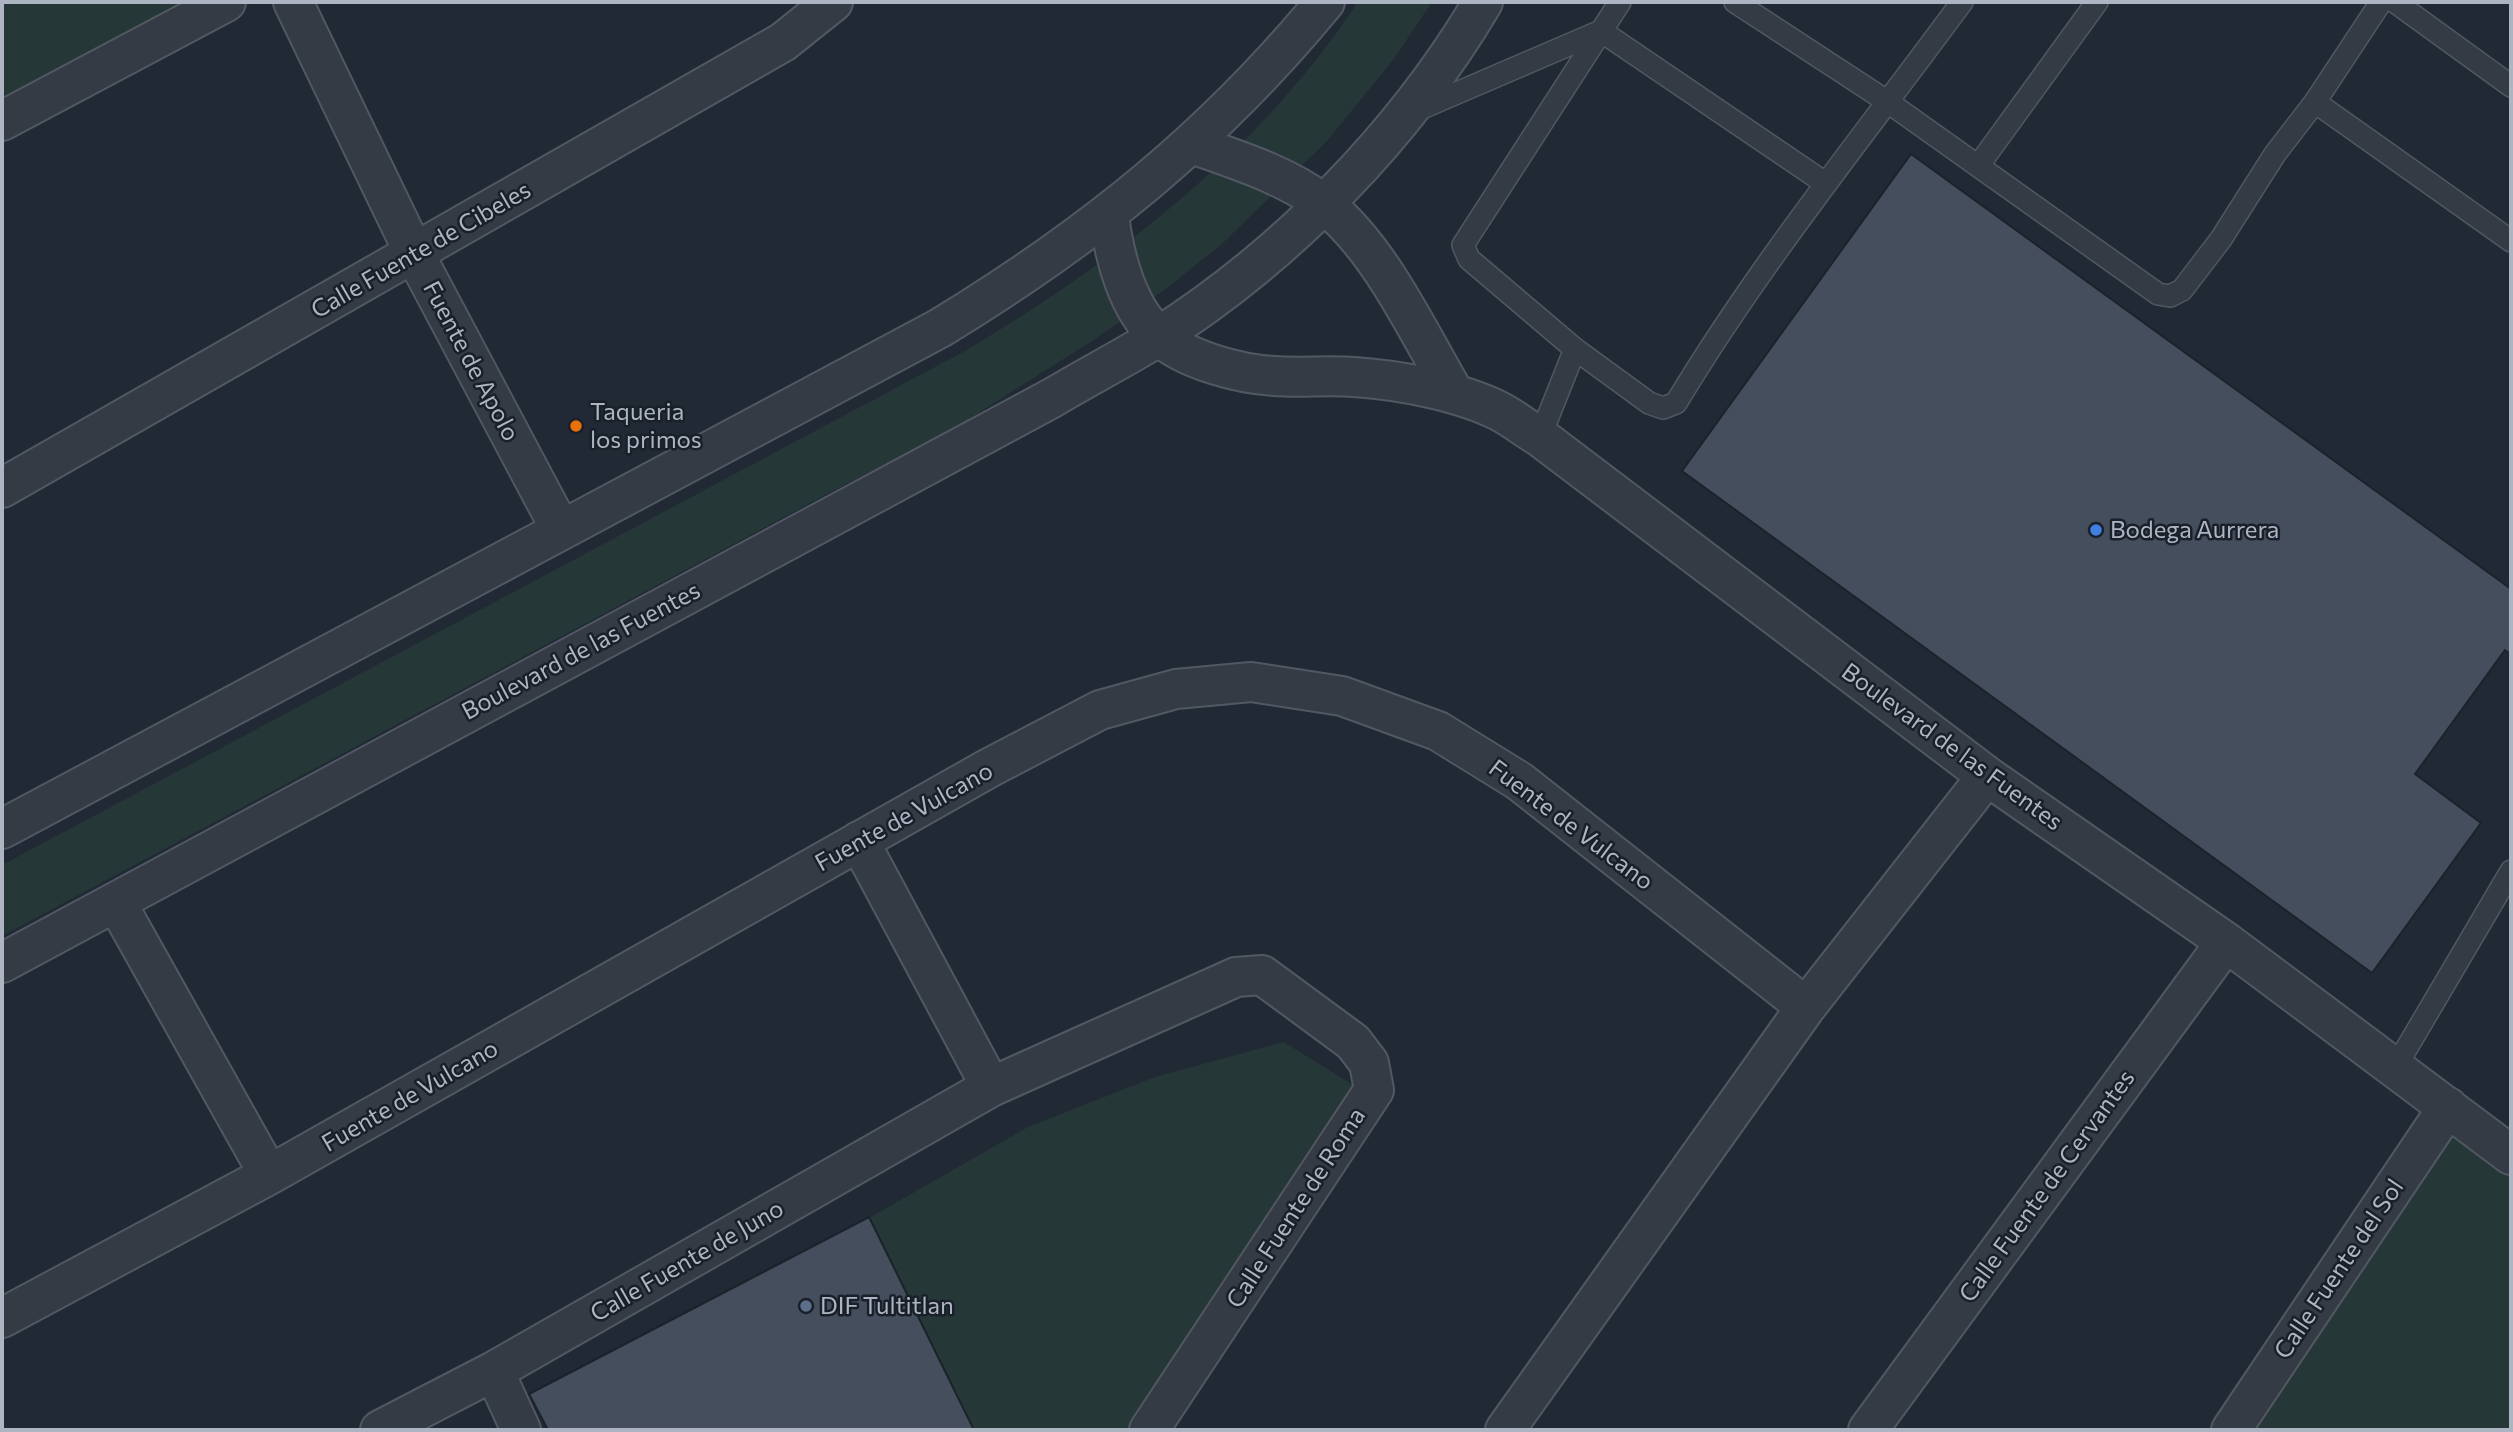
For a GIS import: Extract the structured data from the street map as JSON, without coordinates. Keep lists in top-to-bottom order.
{
  "streets": {
    "street": [
      "Calle Fuente de Cibeles",
      "Fuente de Apolo",
      "Boulevard de las Fuentes",
      "Fuente de Vulcano",
      "Calle Fuente de Cervantes",
      "Calle Fuente de Roma",
      "Calle Fuente de Juno",
      "Calle Fuente del Sol"
    ]
  },
  "crossings": [
    ["Calle Fuente de Cibeles", "Fuente de Apolo"],
    ["Boulevard de las Fuentes", "Calle Fuente de Cervantes"],
    ["Boulevard de las Fuentes", "Calle Fuente del Sol"],
    ["Calle Fuente de Roma", "Calle Fuente de Juno"]
  ],
  "places": ["Taqueria los primos", "Bodega Aurrera", "DIF Tultitlan"]
}
